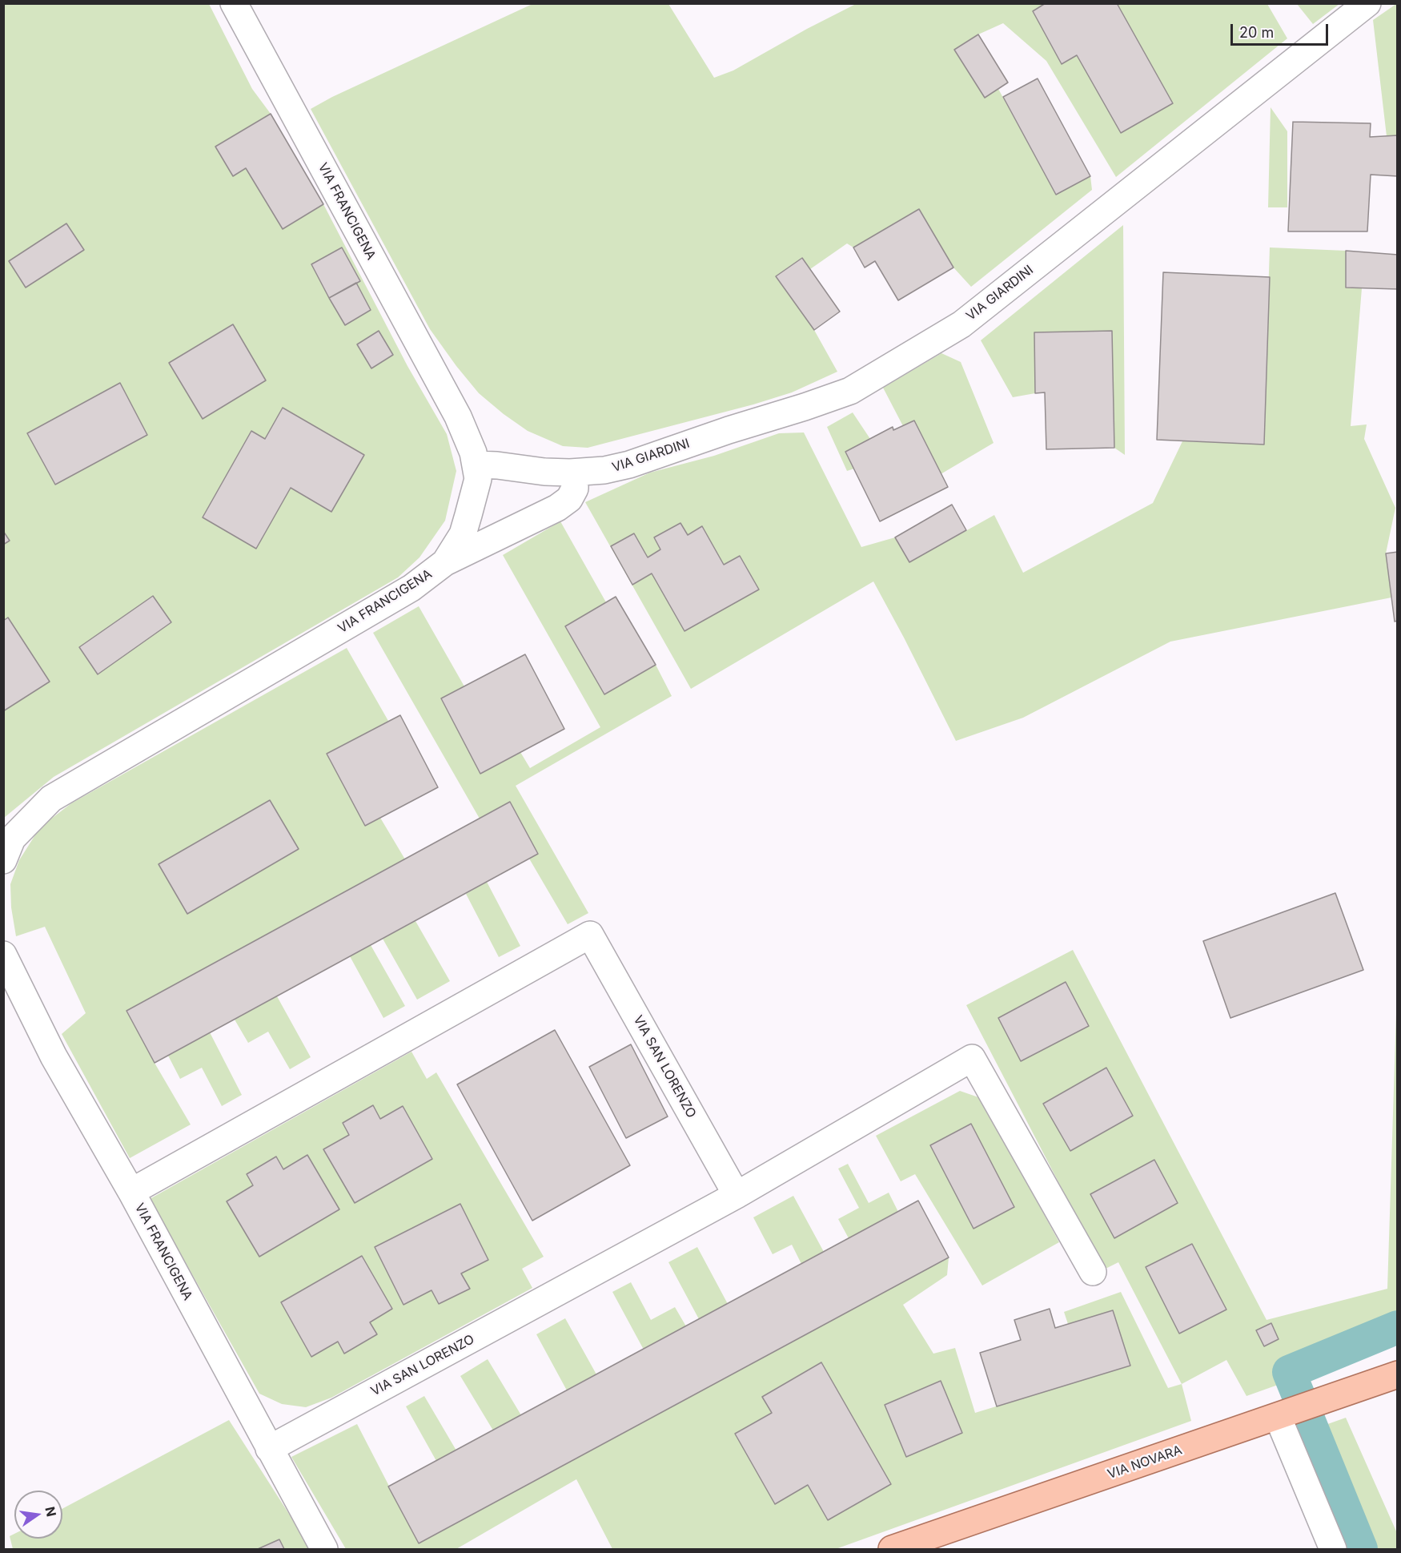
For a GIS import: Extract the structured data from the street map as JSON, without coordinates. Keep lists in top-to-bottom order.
{
  "streets": {
    "main road": ["VIA NOVARA"],
    "street": ["VIA FRANCIGENA", "VIA GIARDINI", "VIA SAN LORENZO"]
  },
  "crossings": [
    ["VIA FRANCIGENA", "VIA GIARDINI"],
    ["VIA FRANCIGENA", "VIA SAN LORENZO"]
  ],
  "scale_bar": "20 m",
  "north": "right"
}
